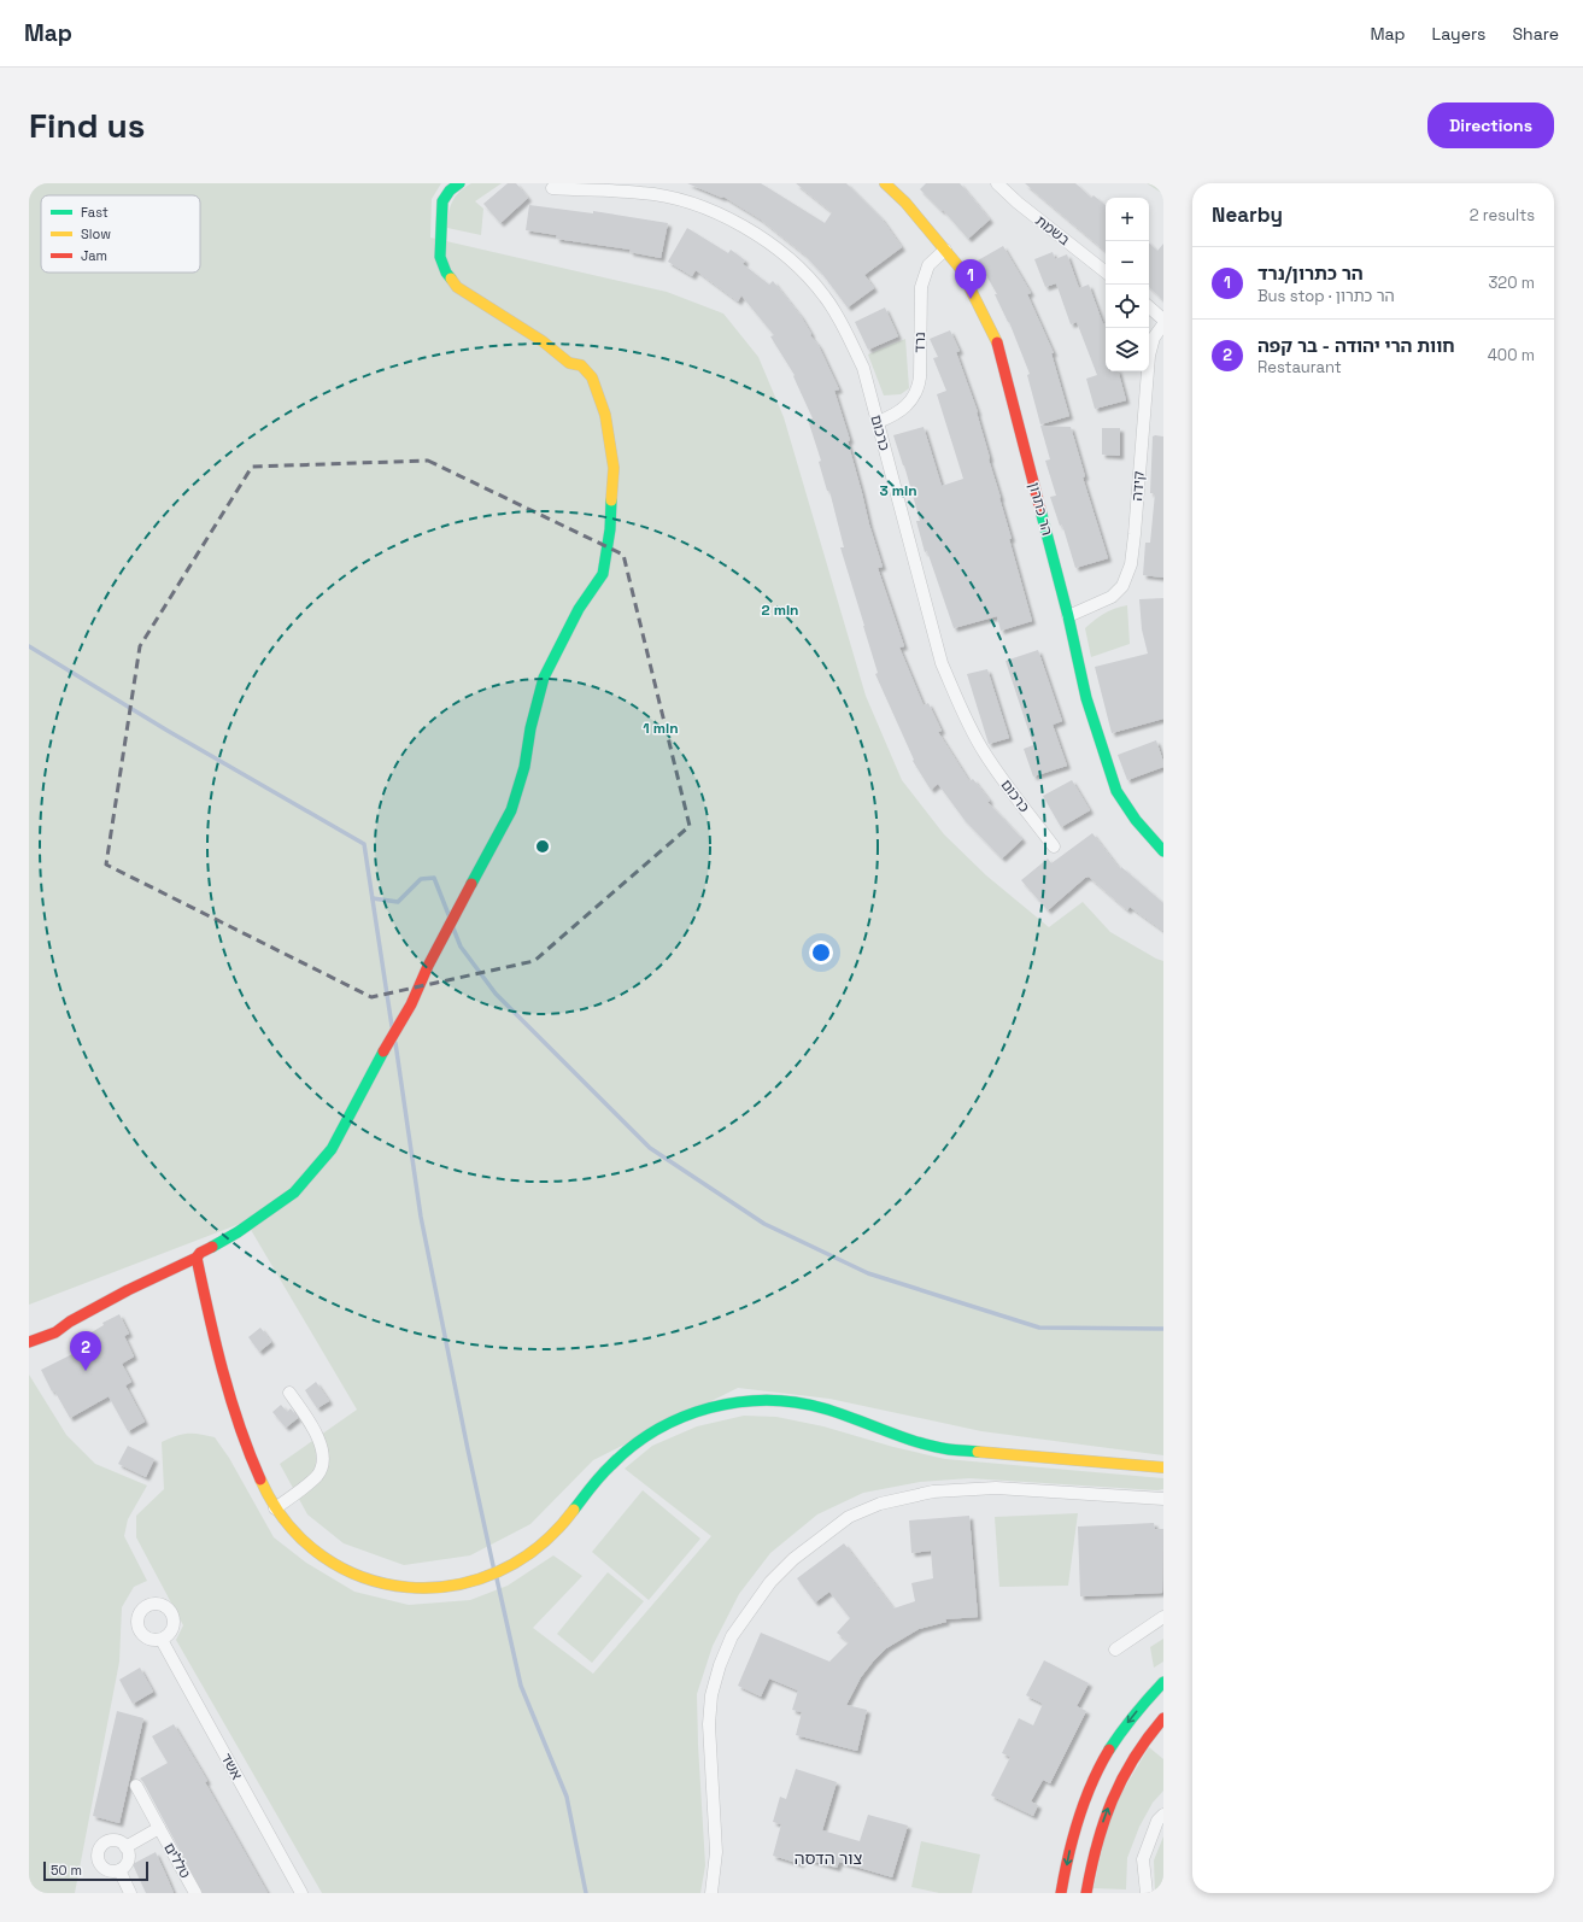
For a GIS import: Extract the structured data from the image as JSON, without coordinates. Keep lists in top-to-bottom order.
{
  "streets": {
    "street": [
      "בשמת",
      "נרד",
      "כרכום",
      "קידה",
      "הר כתרון",
      "אשד",
      "טללים"
    ]
  },
  "crossings": [
    ["נרד", "כרכום"],
    ["נרד", "הר כתרון"],
    ["קידה", "הר כתרון"]
  ],
  "districts": ["צור הדסה"],
  "legend": ["Fast", "Slow", "Jam"],
  "scale_bar": "50 m",
  "page": {
    "header": "Map",
    "nav": ["Map", "Layers", "Share"],
    "buttons": "Directions",
    "title": "Find us",
    "heading": ["Nearby", "2 results"],
    "map_buttons": ["+", "−"],
    "list": [
      {
        "mark": "1",
        "name": "הר כתרון/נרד",
        "note": "Bus stop · הר כתרון",
        "value": "320 m"
      },
      {
        "mark": "2",
        "name": "חוות הרי יהודה - בר קפה",
        "note": "Restaurant",
        "value": "400 m"
      }
    ],
    "pins": ["1", "2"],
    "scale": "50 m"
  },
  "rings": ["3 min", "2 min", "1 min"]
}
